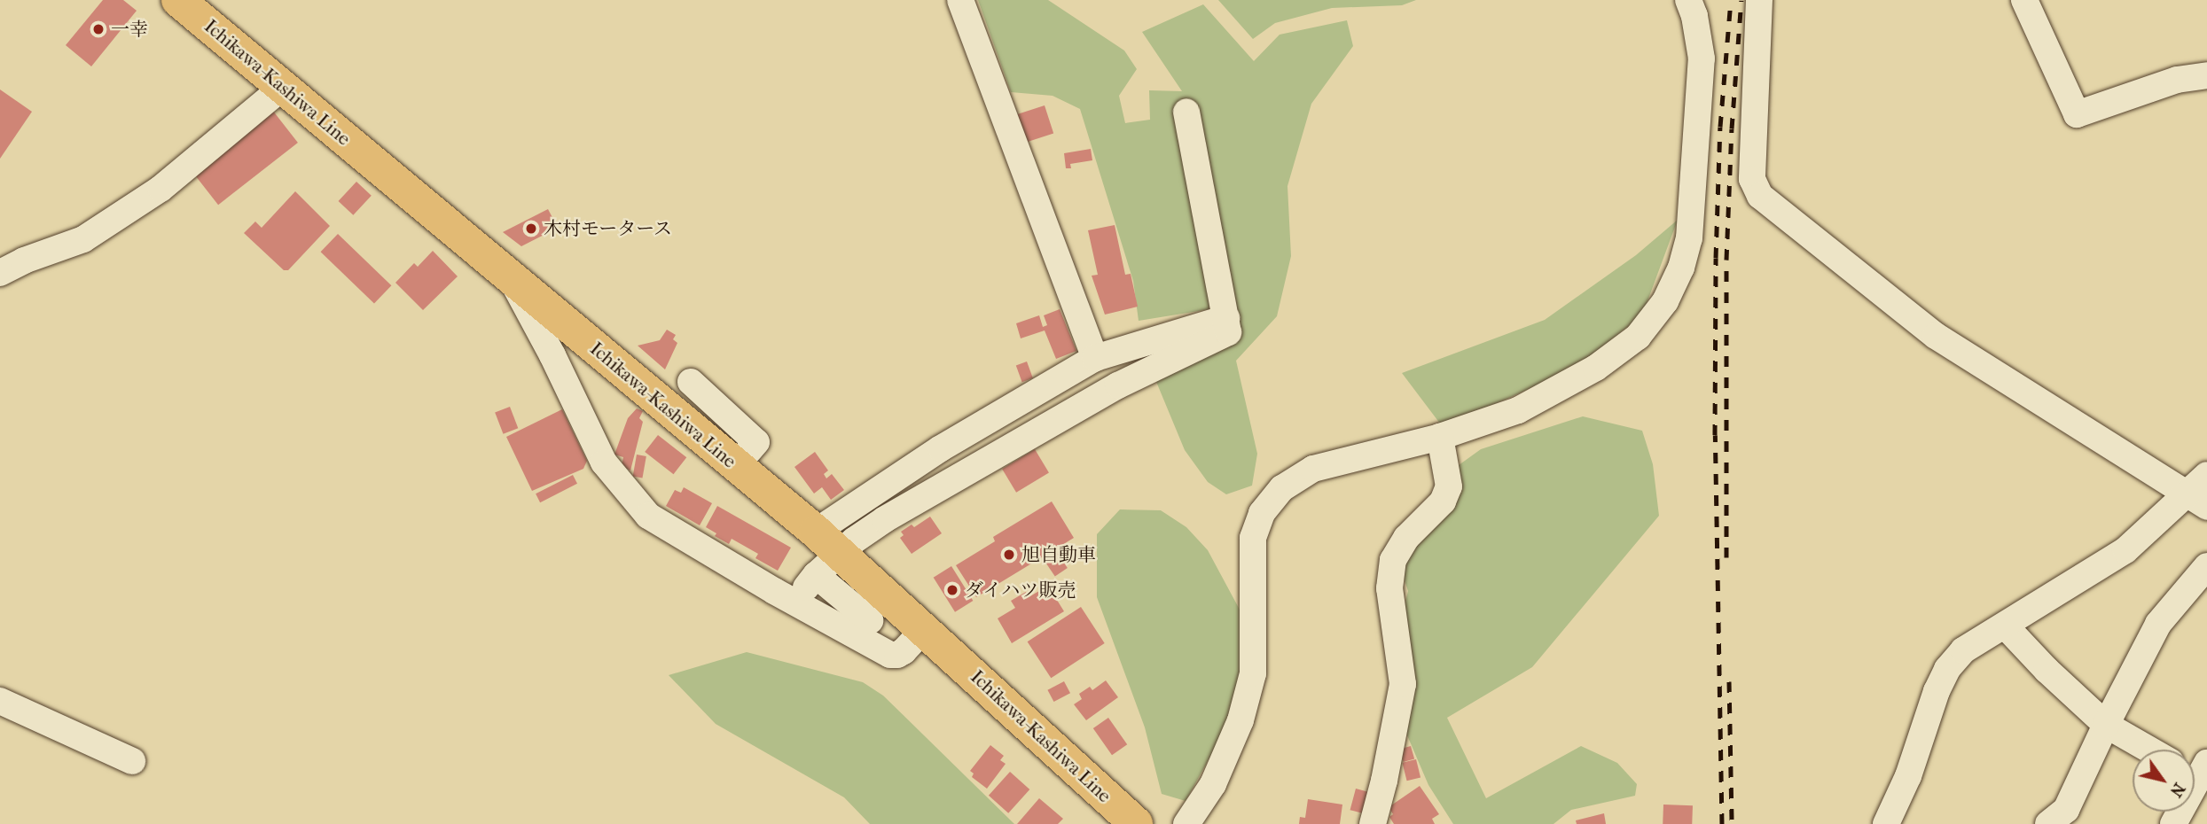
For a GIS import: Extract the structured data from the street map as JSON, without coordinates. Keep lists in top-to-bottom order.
{
  "streets": {
    "main road": ["Ichikawa-Kashiwa Line"]
  },
  "places": [
    "一幸",
    "木村モータース",
    "旭自動車",
    "ダイハツ販売"
  ],
  "north": "bottom right"
}
